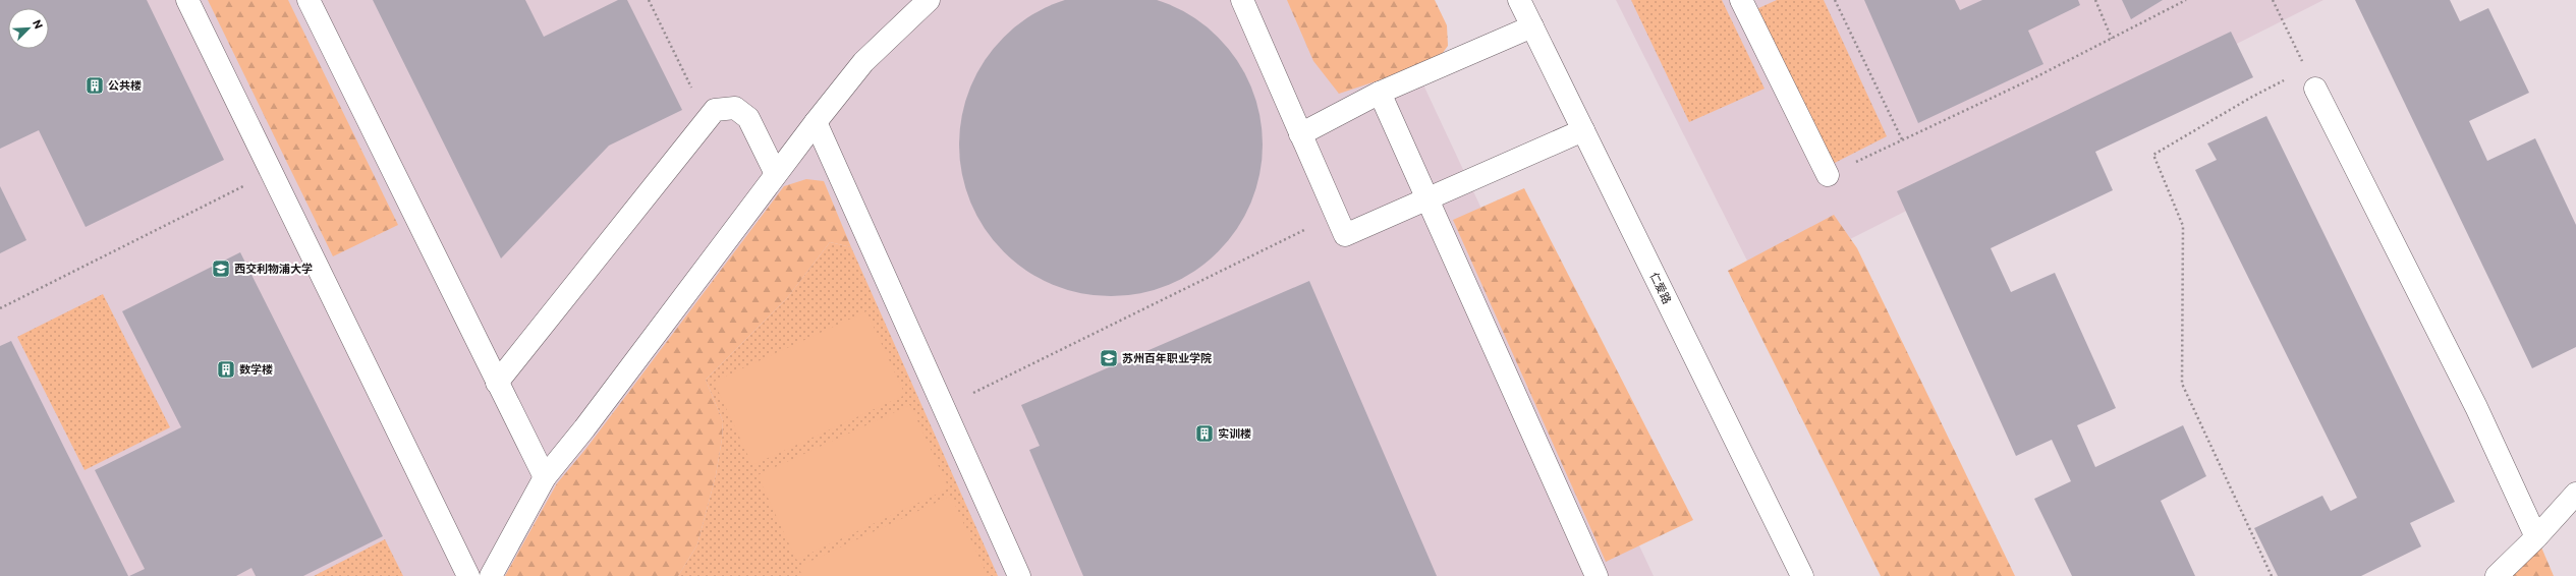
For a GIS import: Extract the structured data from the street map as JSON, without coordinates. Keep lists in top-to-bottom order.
{
  "streets": {
    "main road": ["仁爱路"]
  },
  "places": {
    "building": ["公共楼", "数学楼", "实训楼"],
    "school or university": ["西交利物浦大学", "苏州百年职业学院"]
  },
  "north": "top right"
}
